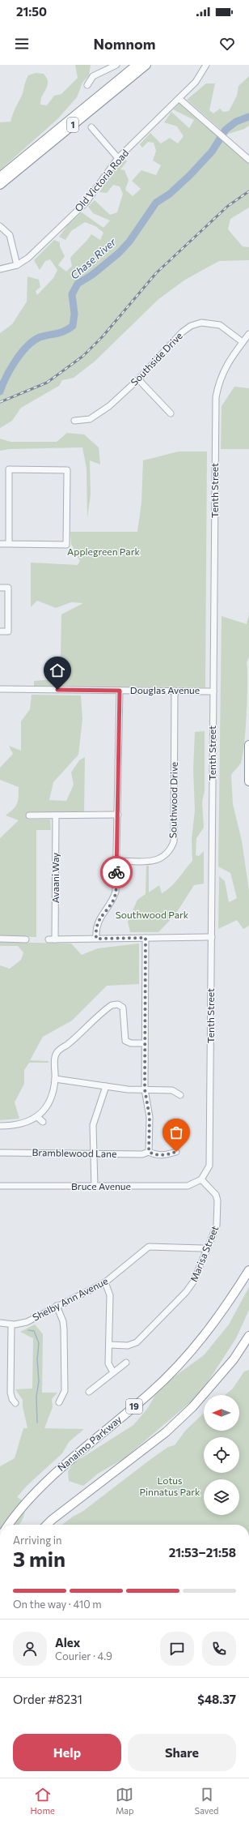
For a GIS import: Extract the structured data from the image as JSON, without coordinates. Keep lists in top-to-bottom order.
{
  "streets": {
    "highway": ["1", "19", "Nanaimo Parkway"],
    "street": [
      "Old Victoria Road",
      "Southside Drive",
      "Tenth Street",
      "Douglas Avenue",
      "Southwood Drive",
      "Avaani Way",
      "Bramblewood Lane",
      "Bruce Avenue",
      "Marisa Street",
      "Shelby Ann Avenue"
    ]
  },
  "crossings": [
    ["Southside Drive", "Tenth Street"],
    ["Tenth Street", "Douglas Avenue"],
    ["Tenth Street", "Bruce Avenue"],
    ["Tenth Street", "Marisa Street"],
    ["Douglas Avenue", "Southwood Drive"],
    ["Bruce Avenue", "Marisa Street"],
    ["Marisa Street", "Shelby Ann Avenue"]
  ],
  "water": ["Chase River"],
  "parks": ["Applegreen Park", "Southwood Park", "Lotus Pinnatus Park"],
  "north": "left",
  "page": {
    "status": "21:50",
    "header": "Nomnom",
    "heading": ["3 min", "Arriving in", "21:53–21:58"],
    "panel": [
      "Alex",
      "Courier · 4.9",
      "Order #8231",
      "$48.37"
    ],
    "bar": "On the way · 410 m",
    "buttons": ["Help", "Share"],
    "tabs": ["Home", "Map", "Saved"]
  }
}
